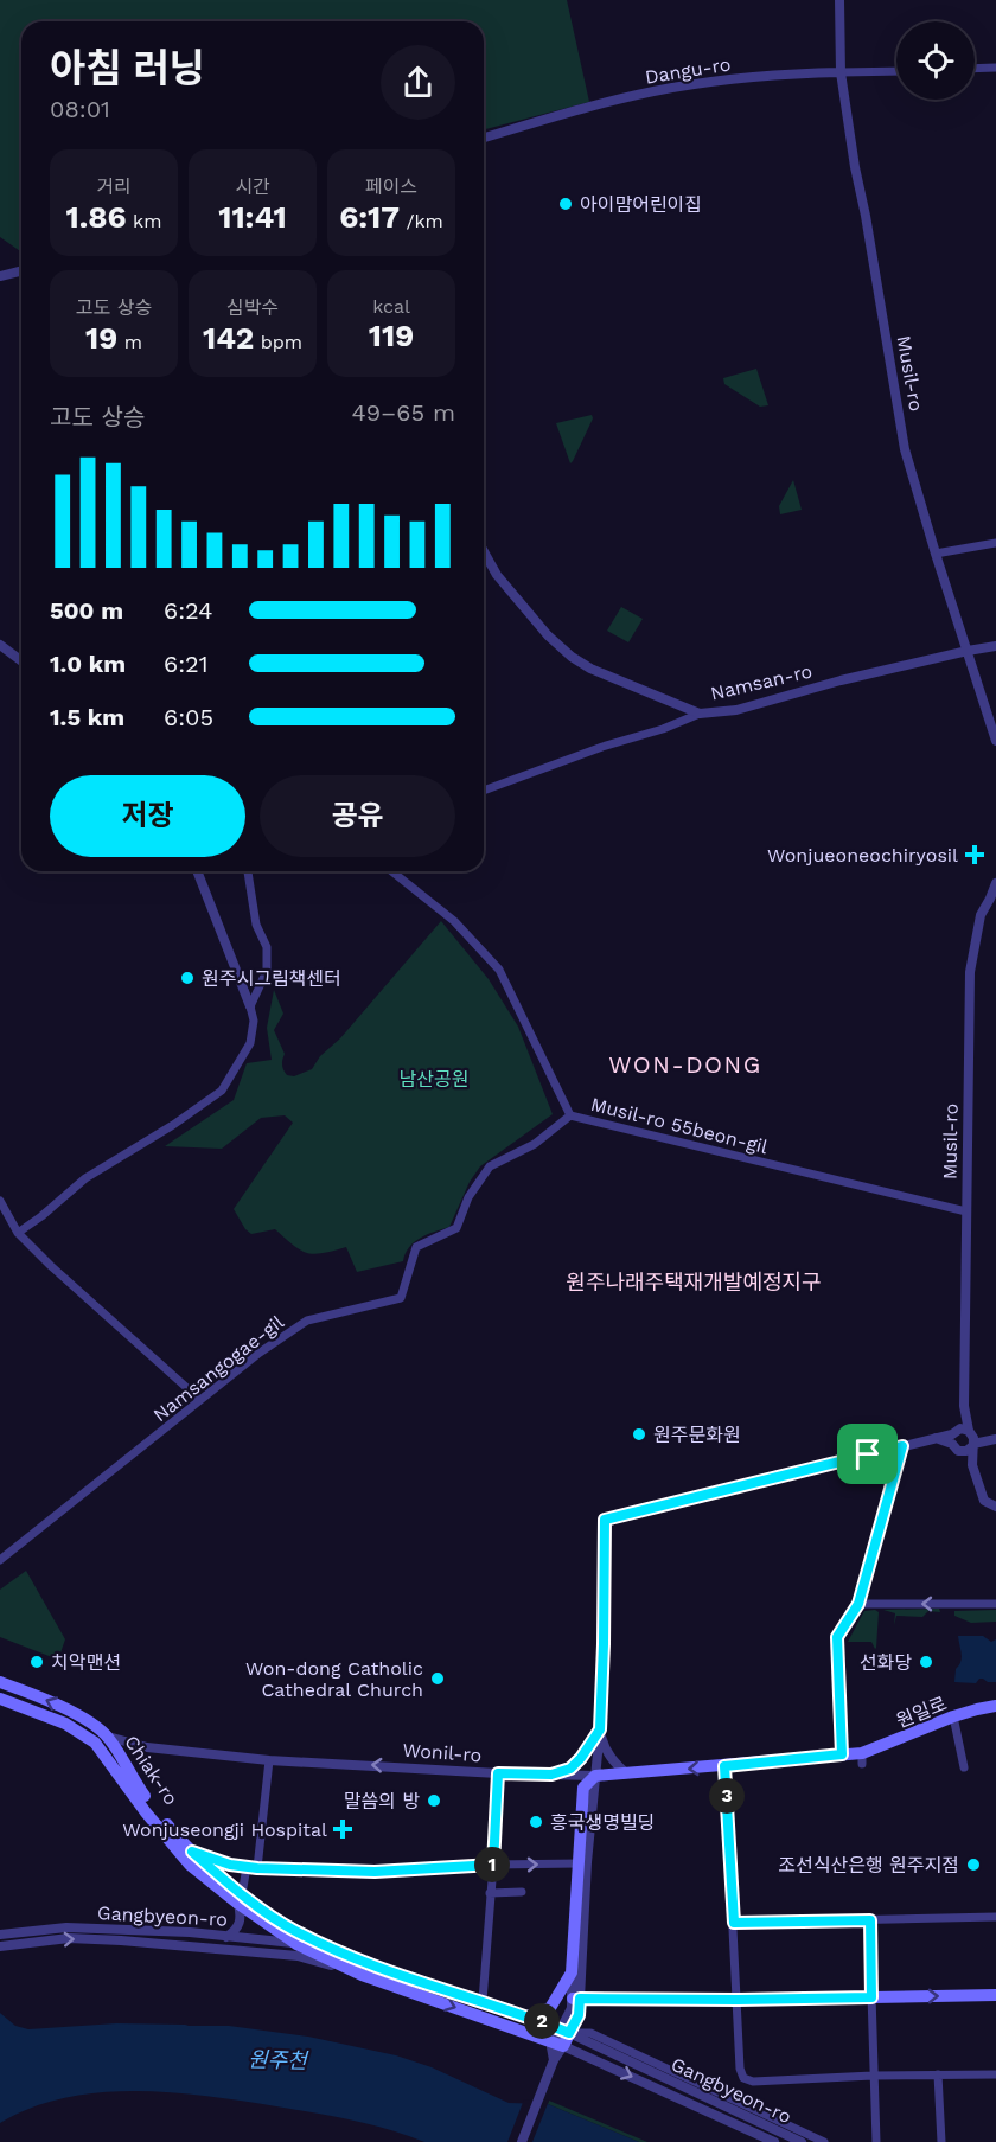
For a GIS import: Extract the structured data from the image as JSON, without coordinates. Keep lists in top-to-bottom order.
{
  "streets": {
    "main road": [
      "원일로",
      "Wonil-ro",
      "Chiak-ro",
      "Gangbyeon-ro"
    ],
    "street": [
      "Dangu-ro",
      "Musil-ro",
      "Namsan-ro",
      "Musil-ro 55beon-gil",
      "Namsangogae-gil"
    ]
  },
  "crossings": [
    ["Dangu-ro", "Musil-ro"],
    ["Musil-ro", "Namsan-ro"],
    ["Musil-ro", "Musil-ro 55beon-gil"],
    ["Musil-ro 55beon-gil", "Namsangogae-gil"],
    ["원일로", "Wonil-ro"],
    ["Wonil-ro", "Chiak-ro"],
    ["Chiak-ro", "Gangbyeon-ro"]
  ],
  "one_way": ["Wonil-ro"],
  "districts": ["WON-DONG", "원주나래주택재개발예정지구"],
  "water": ["원주천"],
  "parks": ["남산공원"],
  "places": {
    "other": [
      "아이맘어린이집",
      "원주시그림책센터",
      "원주문화원",
      "치악맨션",
      "선화당",
      "Won-dong Catholic Cathedral Church",
      "말씀의 방",
      "흥국생명빌딩",
      "조선식산은행 원주지점"
    ],
    "health": ["Wonjueoneochiryosil", "Wonjuseongji Hospital"]
  },
  "page": {
    "heading": ["아침 러닝", "08:01"],
    "stats": [
      ["거리", "1.86 km"],
      ["시간", "11:41"],
      ["페이스", "6:17 /km"],
      ["고도 상승", "19 m"],
      ["심박수", "142 bpm"],
      ["kcal", "119"]
    ],
    "chart": ["고도 상승", "49–65 m"],
    "list": [
      {
        "name": "500 m",
        "note": "6:24"
      },
      {
        "name": "1.0 km",
        "note": "6:21"
      },
      {
        "name": "1.5 km",
        "note": "6:05"
      }
    ],
    "buttons": ["저장", "공유"],
    "pins": ["3", "1", "2"]
  }
}
